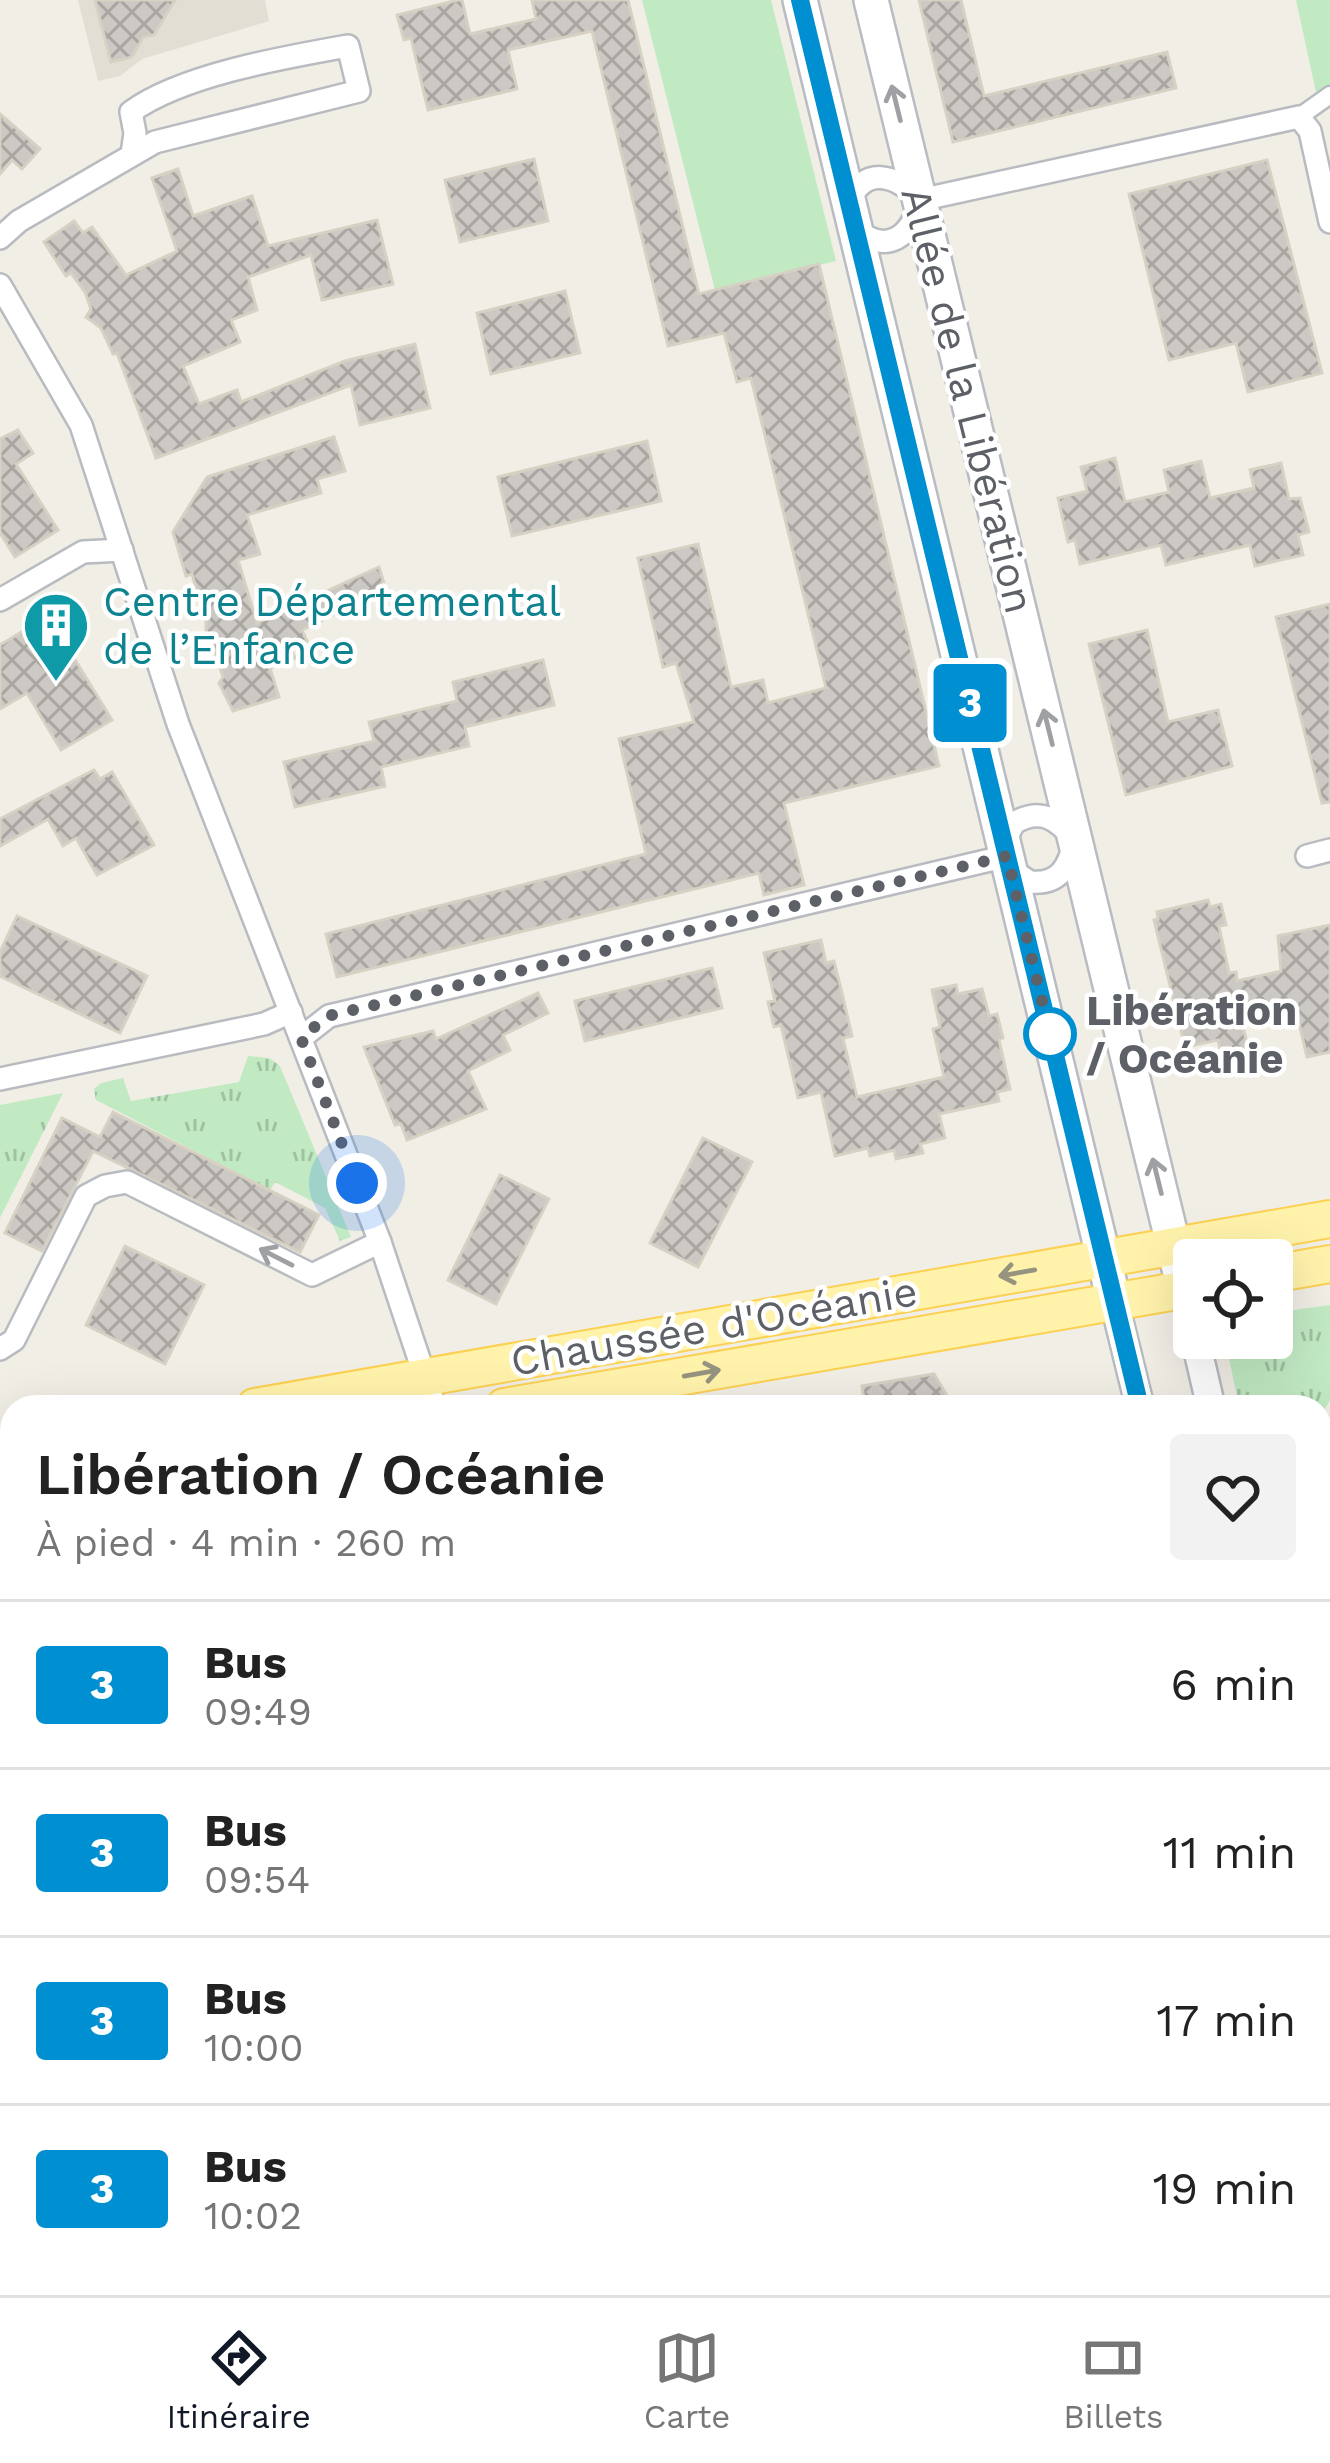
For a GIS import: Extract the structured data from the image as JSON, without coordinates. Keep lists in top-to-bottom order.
{
  "streets": {
    "main road": ["Allée de la Libération", "Chaussée d'Océanie"]
  },
  "crossings": [
    ["Allée de la Libération", "Chaussée d'Océanie"]
  ],
  "places": {
    "building": ["Centre Départemental de l’Enfance"],
    "other": ["Libération / Océanie"]
  },
  "lines": ["bus line 3"],
  "page": {
    "on_map": "3",
    "heading": ["Libération / Océanie", "À pied · 4 min · 260 m"],
    "list": [
      {
        "mark": "3",
        "name": "Bus",
        "note": "09:49",
        "value": "6 min"
      },
      {
        "mark": "3",
        "name": "Bus",
        "note": "09:54",
        "value": "11 min"
      },
      {
        "mark": "3",
        "name": "Bus",
        "note": "10:00",
        "value": "17 min"
      },
      {
        "mark": "3",
        "name": "Bus",
        "note": "10:02",
        "value": "19 min"
      }
    ],
    "tabs": ["Itinéraire", "Carte", "Billets"]
  }
}
